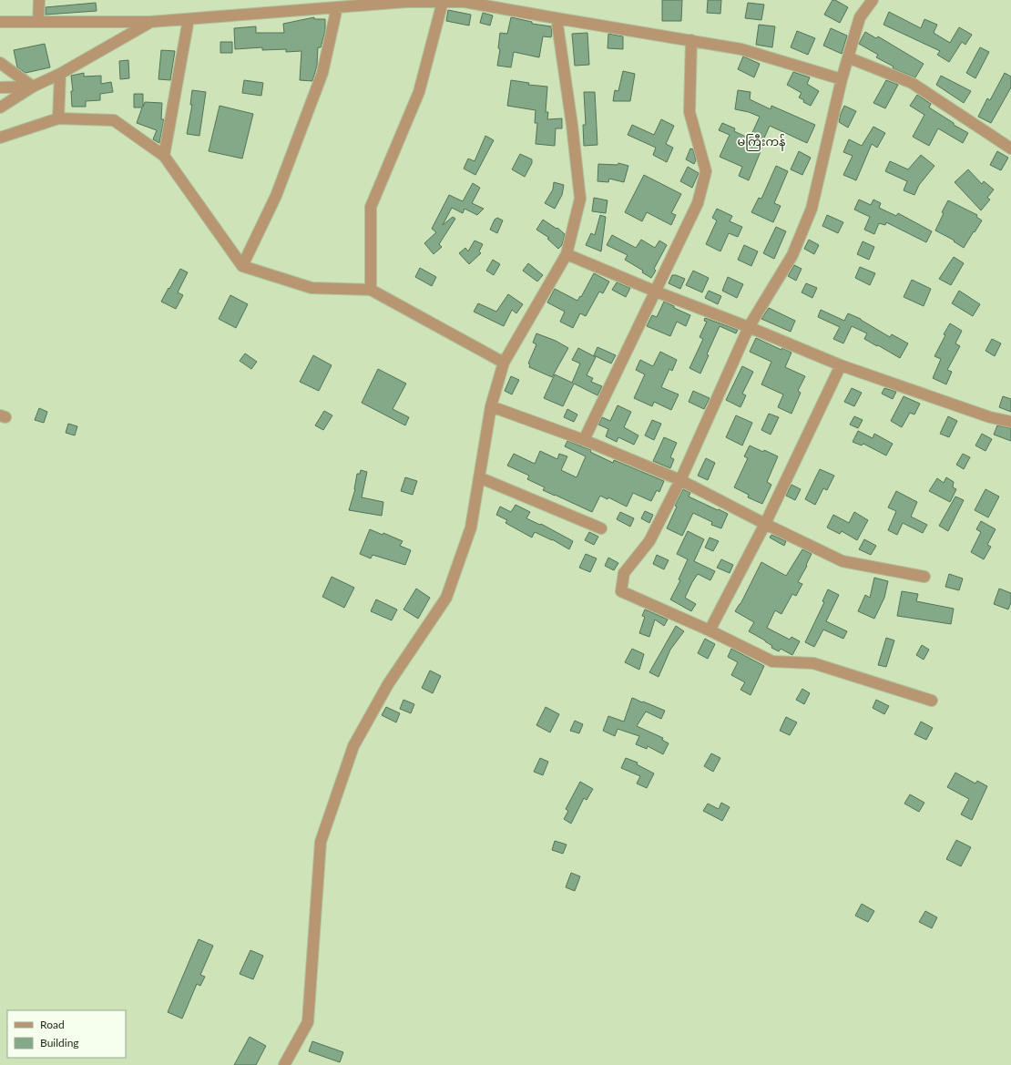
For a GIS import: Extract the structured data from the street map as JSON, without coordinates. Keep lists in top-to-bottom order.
{
  "districts": ["မကြီးကန်"],
  "legend": ["Road", "Building"]
}
